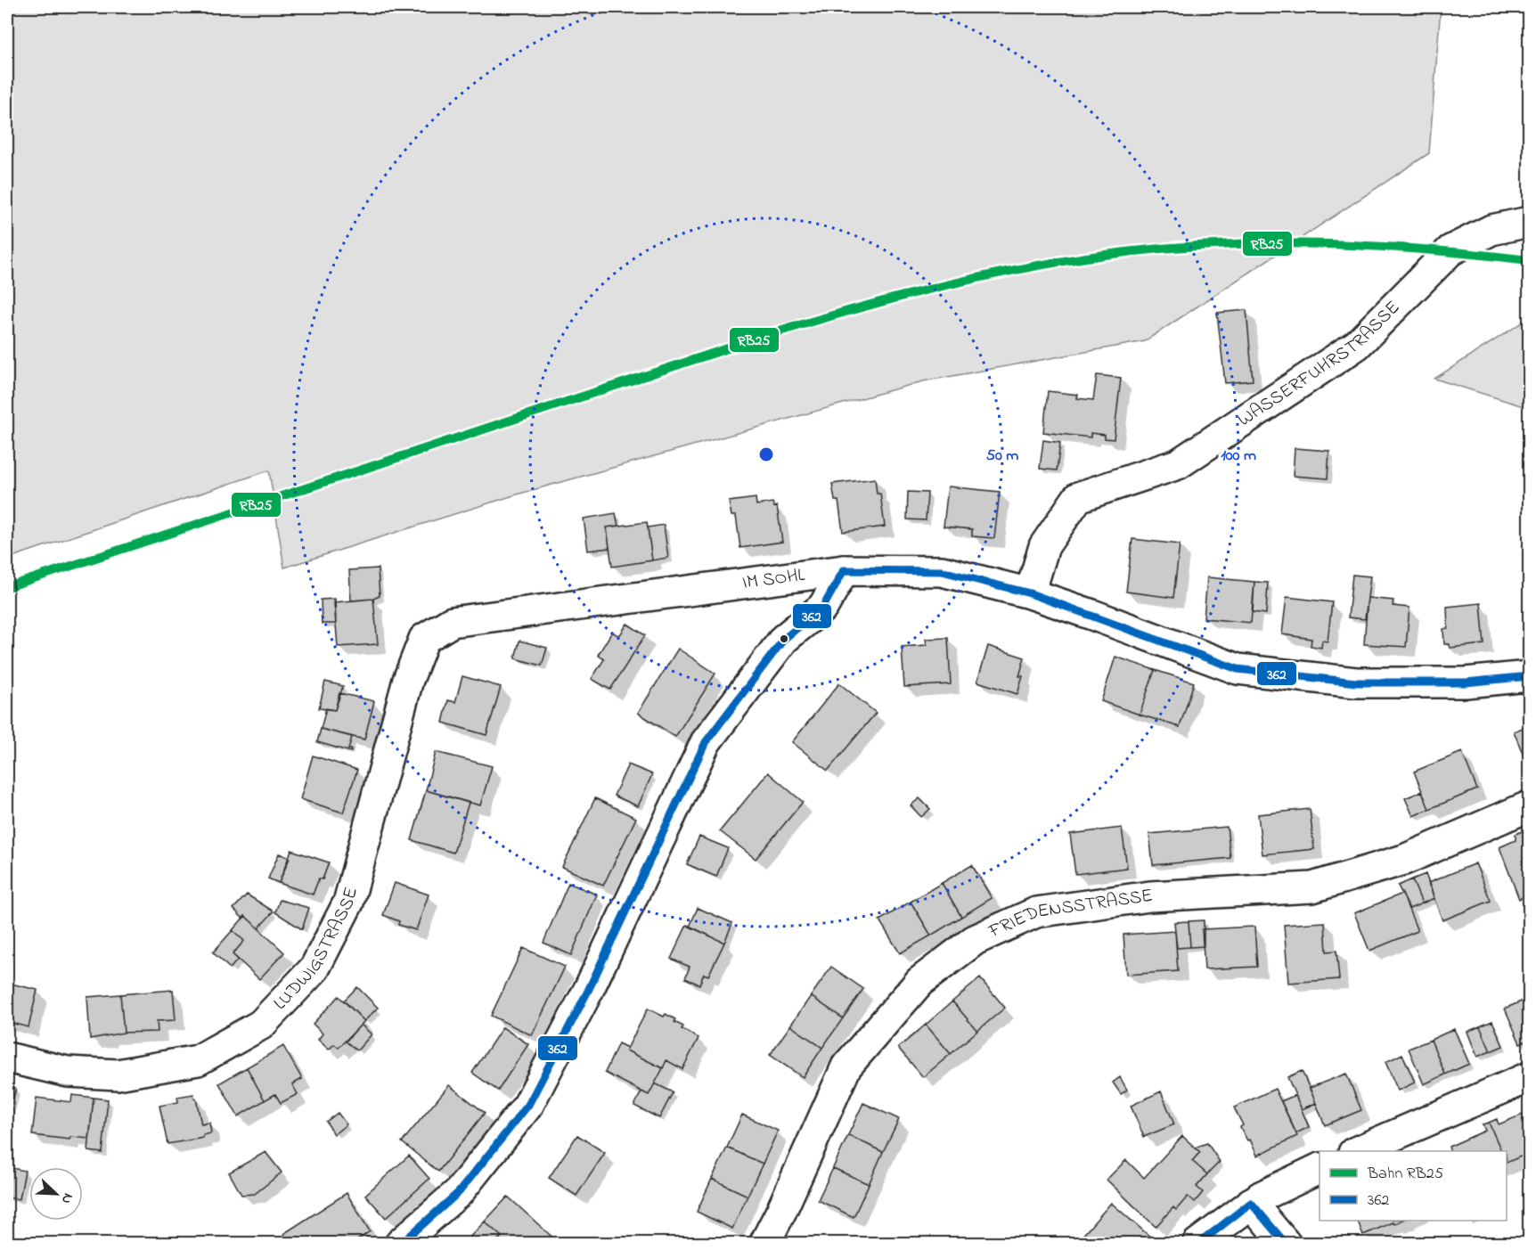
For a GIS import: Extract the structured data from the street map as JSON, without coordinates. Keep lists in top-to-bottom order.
{
  "streets": {
    "street": [
      "WASSERFUHRSTRASSE",
      "IM SOHL",
      "FRIEDENSSTRASSE",
      "LUDWIGSTRASSE"
    ]
  },
  "crossings": [
    ["WASSERFUHRSTRASSE", "IM SOHL"],
    ["IM SOHL", "LUDWIGSTRASSE"]
  ],
  "lines": ["rail line RB25", "transit line 362"],
  "legend": ["Bahn RB25", "362"],
  "north": "bottom right",
  "rings": ["50 m", "100 m"]
}
